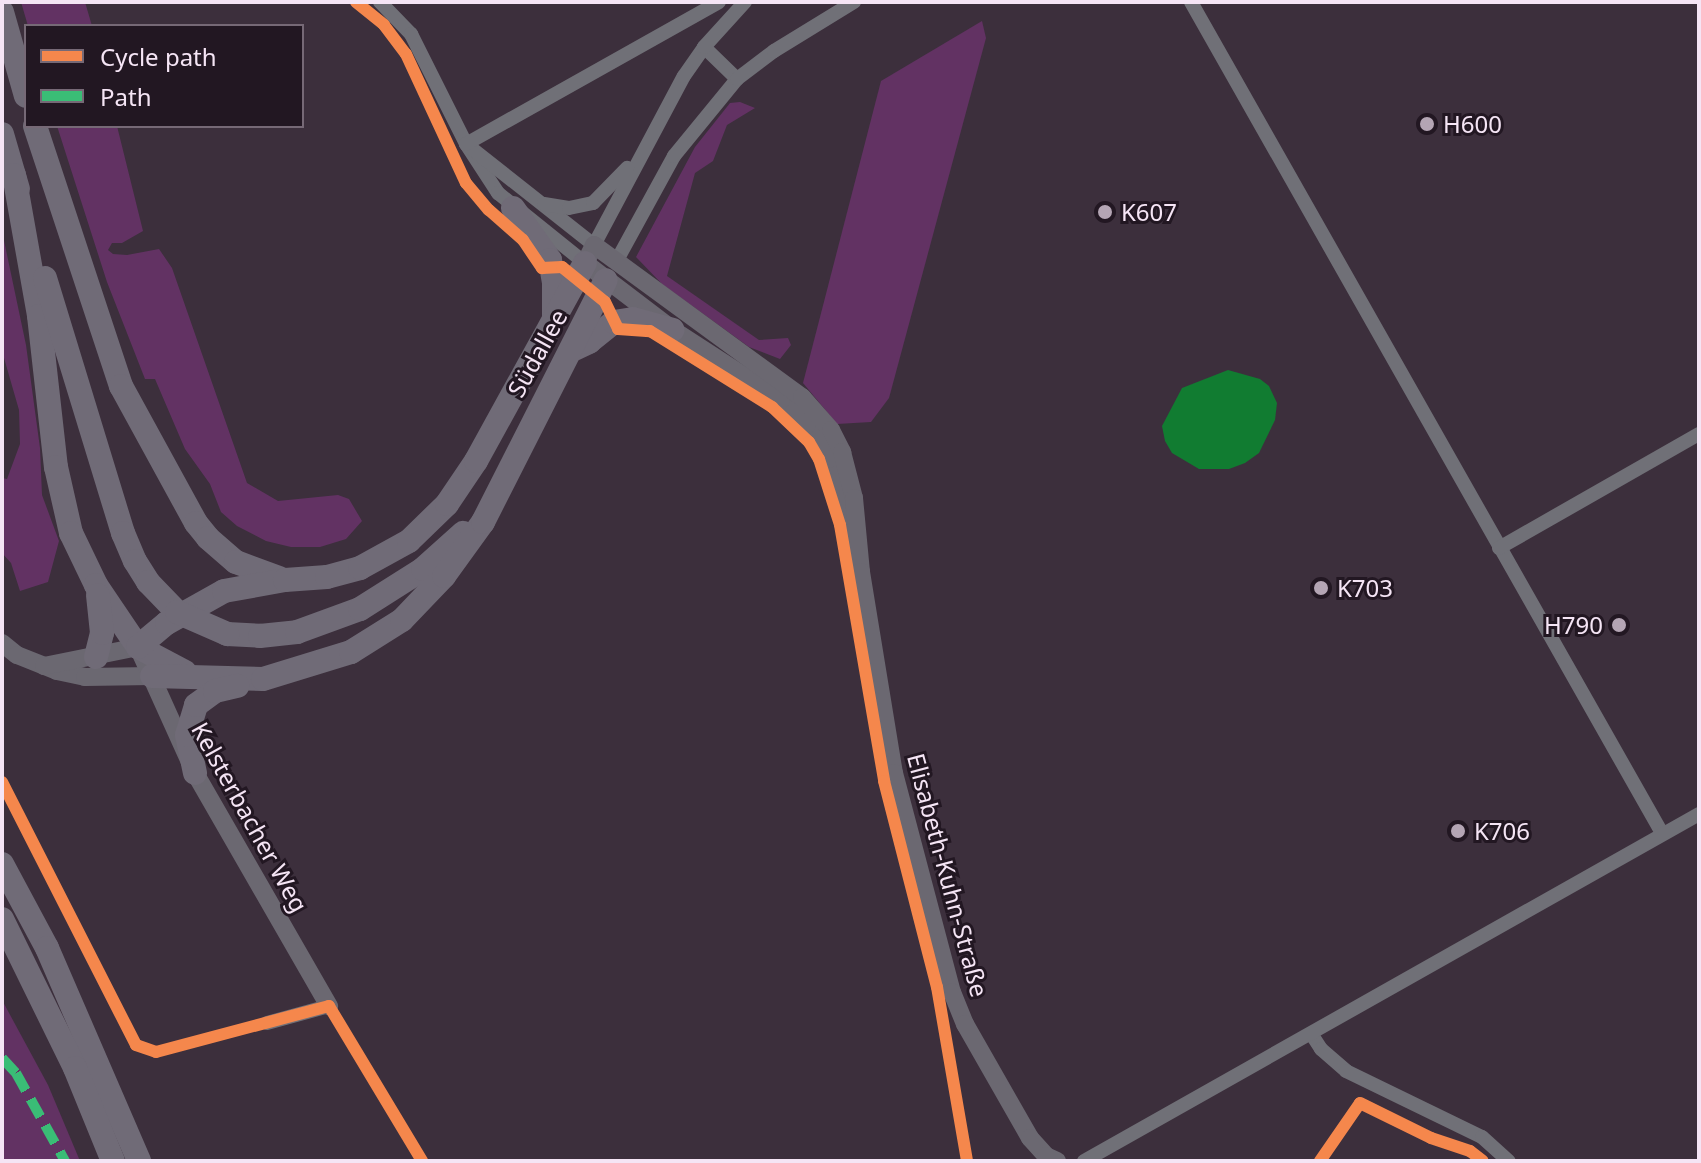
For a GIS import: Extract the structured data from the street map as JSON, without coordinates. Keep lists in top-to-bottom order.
{
  "streets": {
    "highway": ["Südallee"],
    "street": ["Kelsterbacher Weg", "Elisabeth-Kuhn-Straße"]
  },
  "crossings": [
    ["Südallee", "Kelsterbacher Weg"],
    ["Südallee", "Elisabeth-Kuhn-Straße"]
  ],
  "places": [
    "H600",
    "K607",
    "K703",
    "H790",
    "K706"
  ],
  "legend": ["Cycle path", "Path"]
}
